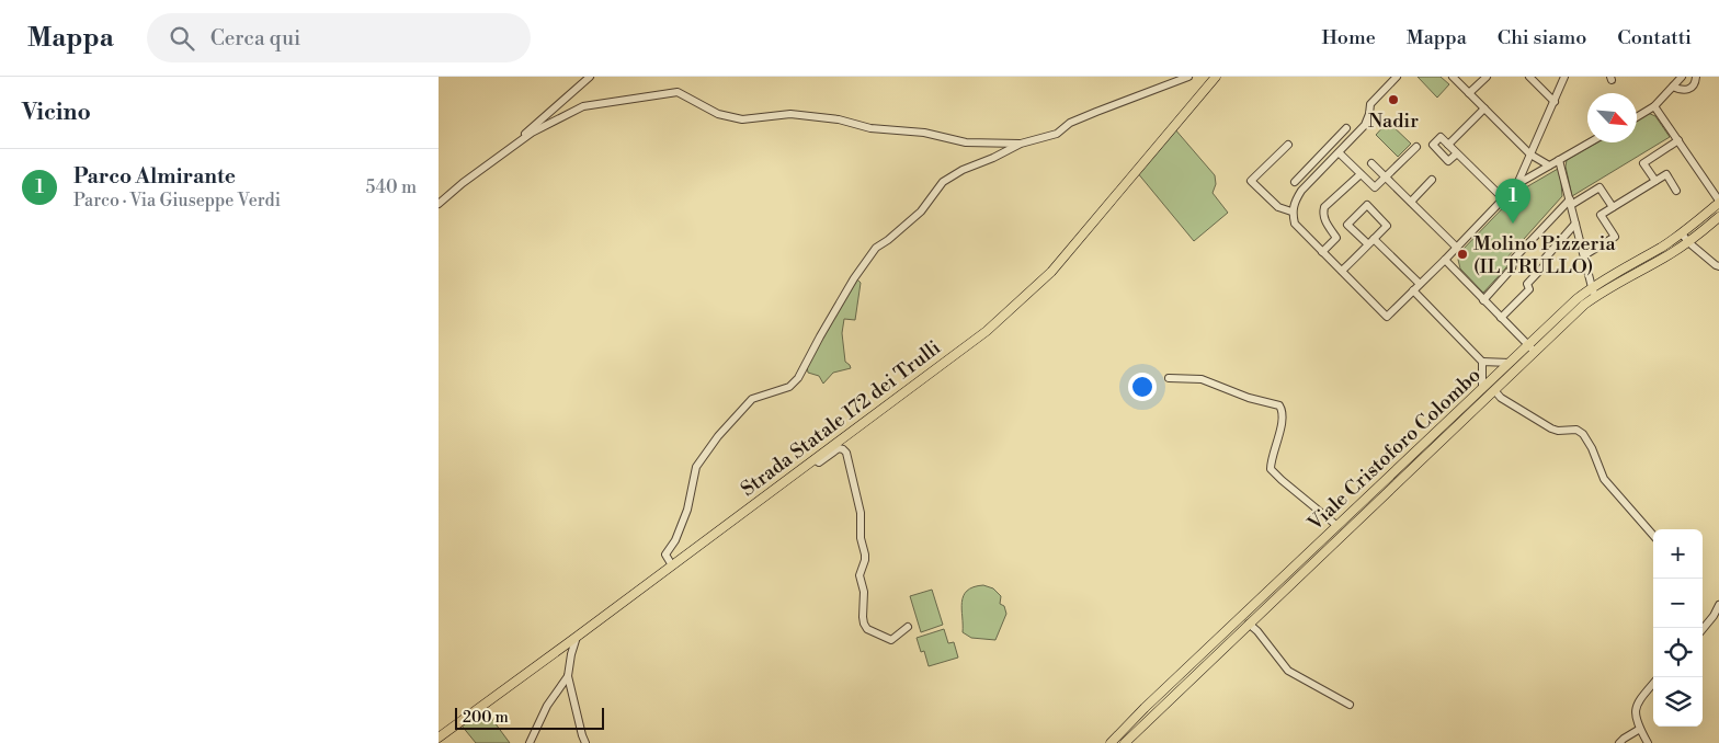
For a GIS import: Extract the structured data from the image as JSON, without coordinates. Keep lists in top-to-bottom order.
{
  "streets": {
    "main road": ["Strada Statale 172 dei Trulli", "Viale Cristoforo Colombo"]
  },
  "places": ["Nadir", "Molino Pizzeria (IL TRULLO)"],
  "scale_bar": "200 m",
  "north": "bottom right",
  "page": {
    "header": "Mappa",
    "search": "Cerca qui",
    "nav": [
      "Home",
      "Mappa",
      "Chi siamo",
      "Contatti"
    ],
    "heading": "Vicino",
    "list": [
      {
        "mark": "1",
        "name": "Parco Almirante",
        "note": "Parco · Via Giuseppe Verdi",
        "value": "540 m"
      }
    ],
    "pins": "1",
    "map_buttons": ["+", "−"],
    "scale": "200 m"
  }
}
